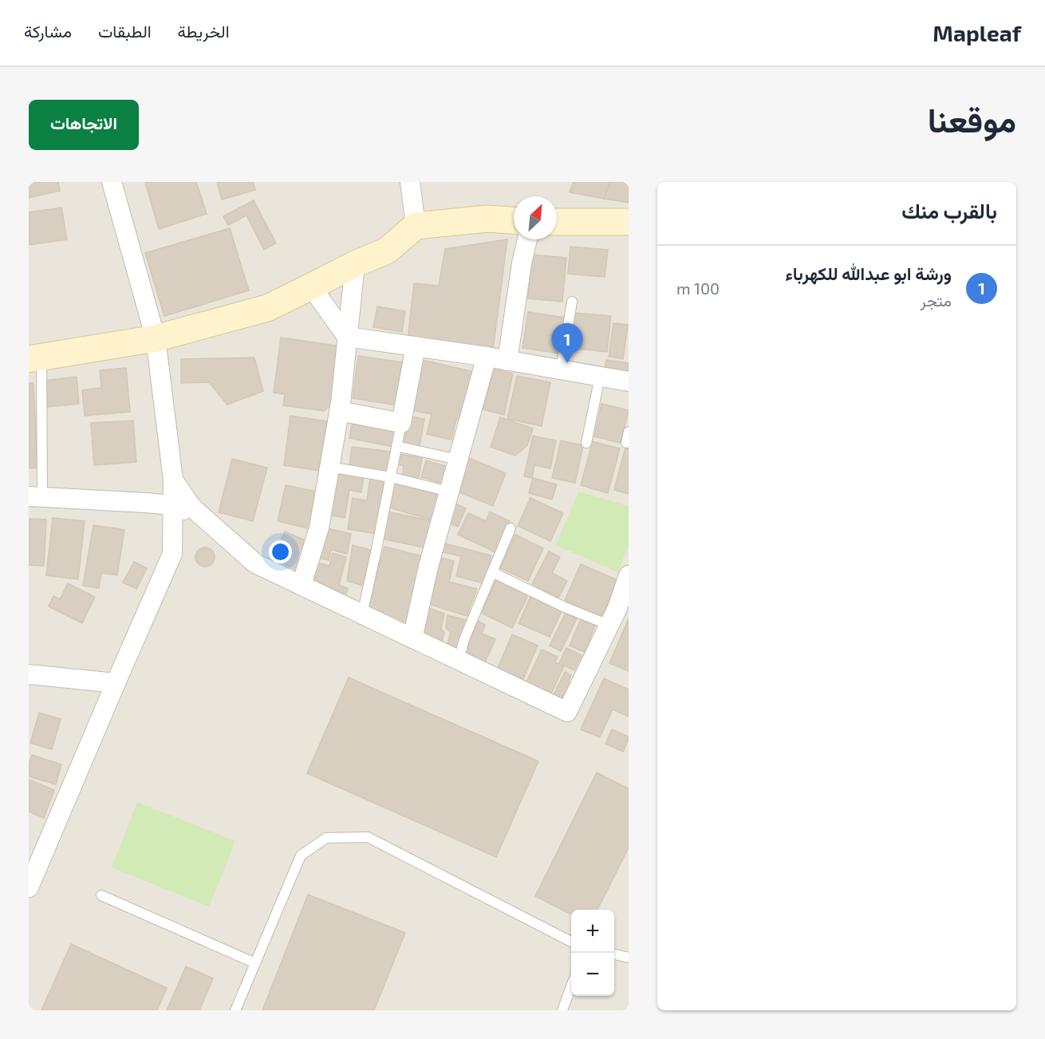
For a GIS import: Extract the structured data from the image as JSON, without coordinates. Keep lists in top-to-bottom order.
{
  "north": "top right",
  "page": {
    "header": "Mapleaf",
    "nav": ["الخريطة", "الطبقات", "مشاركة"],
    "title": "موقعنا",
    "buttons": "الاتجاهات",
    "heading": "بالقرب منك",
    "list": [
      {
        "mark": "1",
        "name": "ورشة ابو عبدالله للكهرباء",
        "note": "متجر",
        "value": "100 m"
      }
    ],
    "pins": "1",
    "map_buttons": ["+", "−"]
  }
}
